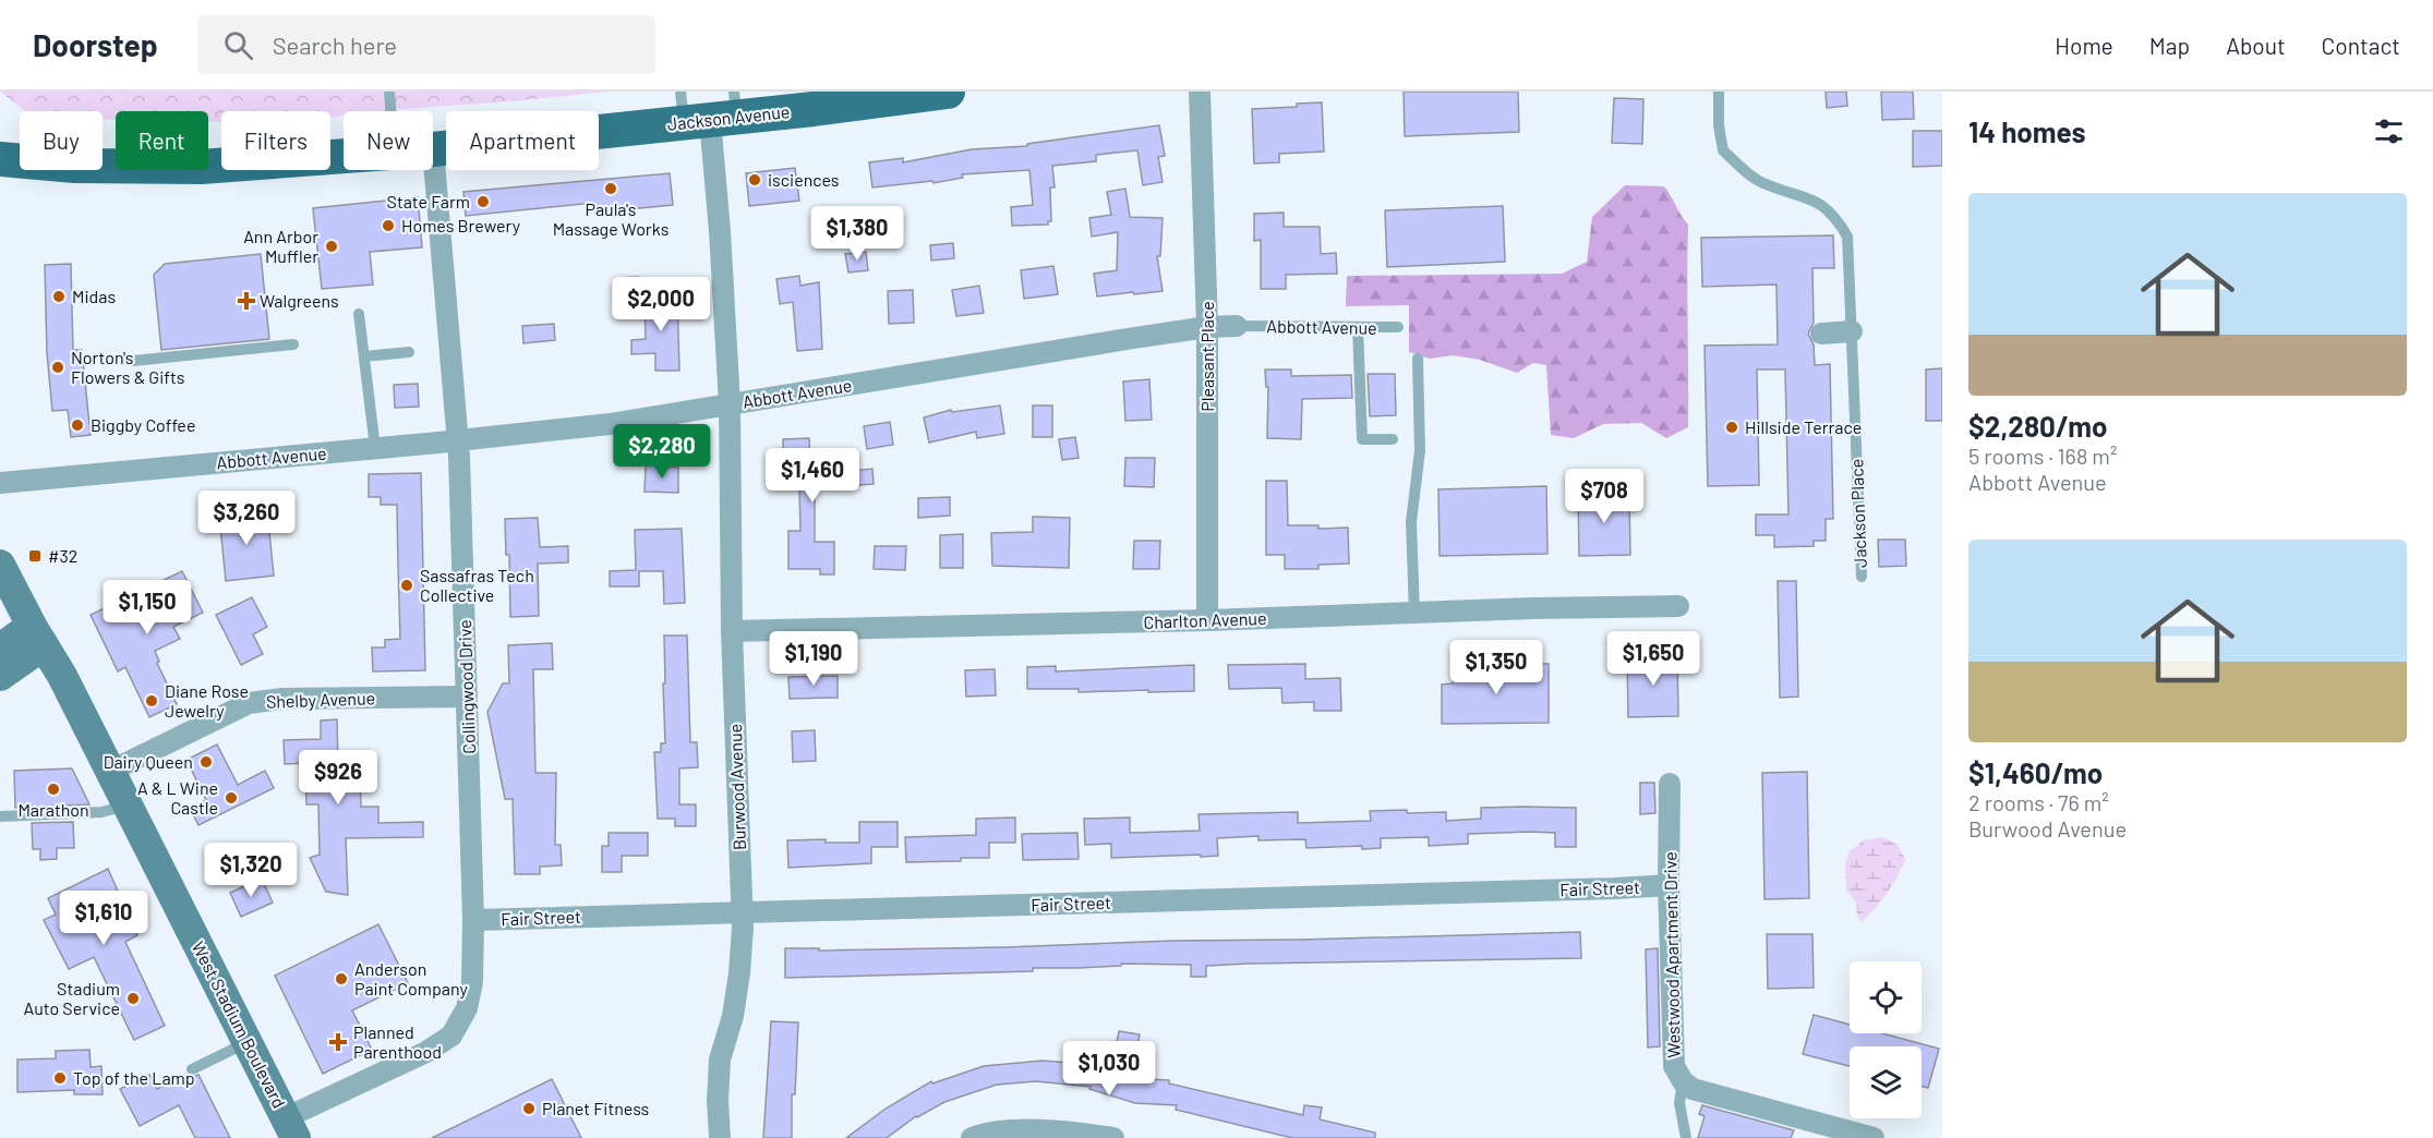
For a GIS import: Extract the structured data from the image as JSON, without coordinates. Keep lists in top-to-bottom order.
{
  "streets": {
    "main road": ["Jackson Avenue", "West Stadium Boulevard"],
    "street": [
      "Abbott Avenue",
      "Pleasant Place",
      "Charlton Avenue",
      "Collingwood Drive",
      "Shelby Avenue",
      "Burwood Avenue",
      "Fair Street",
      "Westwood Apartment Drive"
    ],
    "lane": ["Jackson Place"]
  },
  "crossings": [
    ["Jackson Avenue", "Collingwood Drive"],
    ["Jackson Avenue", "Burwood Avenue"],
    ["Abbott Avenue", "Pleasant Place"],
    ["Abbott Avenue", "Collingwood Drive"],
    ["Abbott Avenue", "Burwood Avenue"],
    ["Pleasant Place", "Charlton Avenue"],
    ["Charlton Avenue", "Burwood Avenue"],
    ["Collingwood Drive", "Shelby Avenue"],
    ["Collingwood Drive", "Fair Street"],
    ["Collingwood Drive", "West Stadium Boulevard"],
    ["Shelby Avenue", "West Stadium Boulevard"],
    ["Burwood Avenue", "Fair Street"],
    ["Fair Street", "Westwood Apartment Drive"]
  ],
  "places": {
    "other": [
      "isciences",
      "Paula's Massage Works",
      "State Farm",
      "Homes Brewery",
      "Ann Arbor Muffler",
      "Midas",
      "Norton's Flowers & Gifts",
      "Biggby Coffee",
      "Hillside Terrace",
      "Sassafras Tech Collective",
      "Diane Rose Jewelry",
      "Dairy Queen",
      "Marathon",
      "A & L Wine Castle",
      "Anderson Paint Company",
      "Stadium Auto Service",
      "Top of the Lamp",
      "Planet Fitness"
    ],
    "health": ["Walgreens", "Planned Parenthood"],
    "transit": ["#32"]
  },
  "page": {
    "header": "Doorstep",
    "search": "Search here",
    "nav": [
      "Home",
      "Map",
      "About",
      "Contact"
    ],
    "heading": "14 homes",
    "chip": [
      "Buy",
      "Rent",
      "Filters",
      "New",
      "Apartment"
    ],
    "list": [
      {
        "name": "$2,280/mo",
        "note": "5 rooms · 168 m² · Abbott Avenue"
      },
      {
        "name": "$1,460/mo",
        "note": "2 rooms · 76 m² · Burwood Avenue"
      }
    ],
    "price": [
      "$1,380",
      "$2,000",
      "$2,280",
      "$1,460",
      "$708",
      "$3,260",
      "$1,150",
      "$1,190",
      "$1,650",
      "$1,350",
      "$926",
      "$1,320",
      "$1,610",
      "$1,030"
    ]
  }
}
